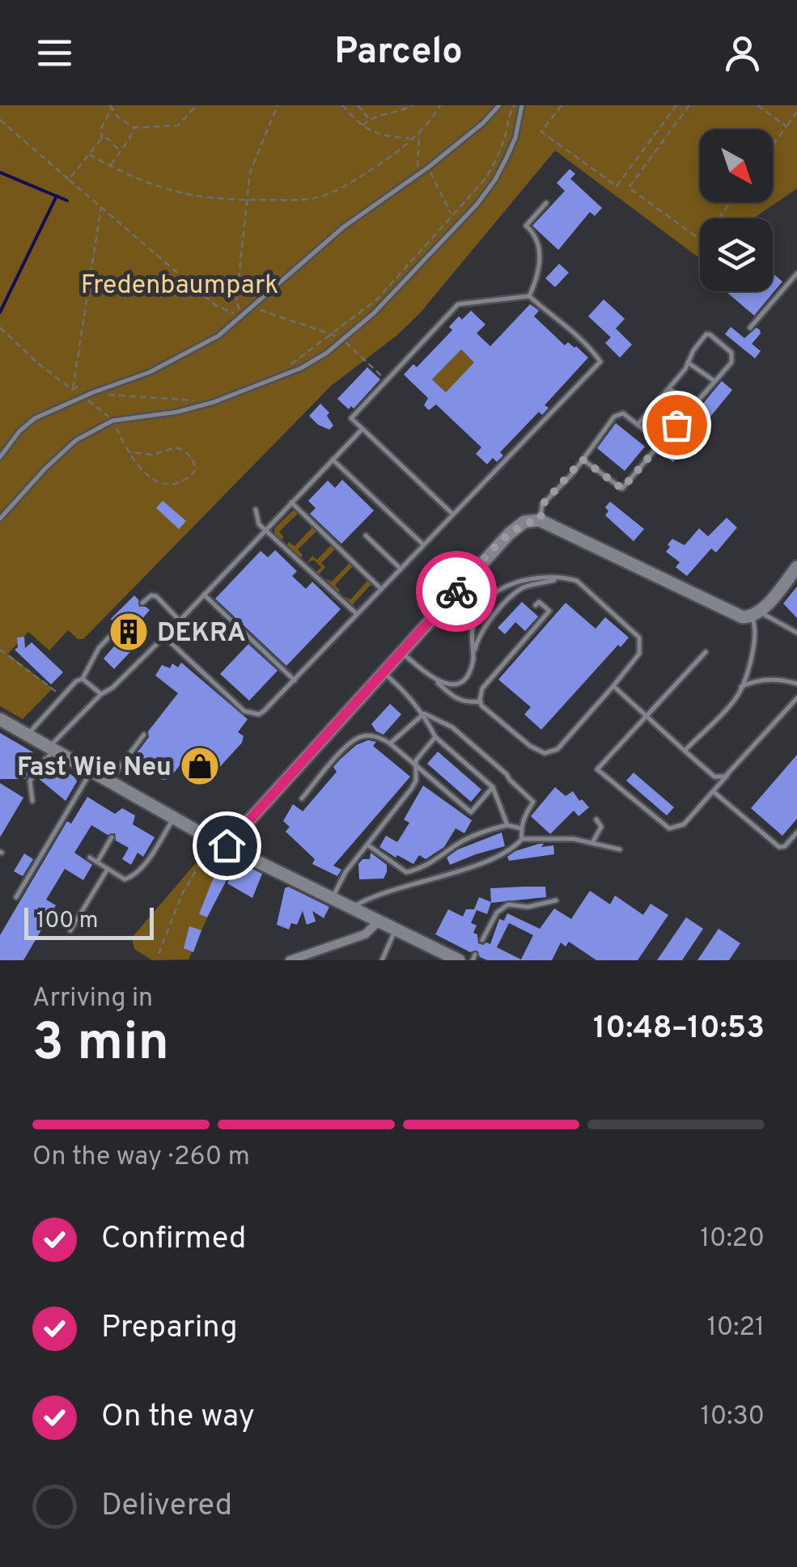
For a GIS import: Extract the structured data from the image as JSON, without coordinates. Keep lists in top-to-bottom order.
{
  "parks": ["Fredenbaumpark"],
  "places": {
    "building": ["DEKRA"],
    "shop": ["Fast Wie Neu"]
  },
  "scale_bar": "100 m",
  "north": "bottom right",
  "page": {
    "header": "Parcelo",
    "scale": "100 m",
    "heading": ["3 min", "Arriving in", "10:48–10:53"],
    "bar": "On the way · 260 m",
    "list": [
      ["Confirmed", "10:20"],
      ["Preparing", "10:21"],
      ["On the way", "10:30"],
      "Delivered"
    ]
  }
}
